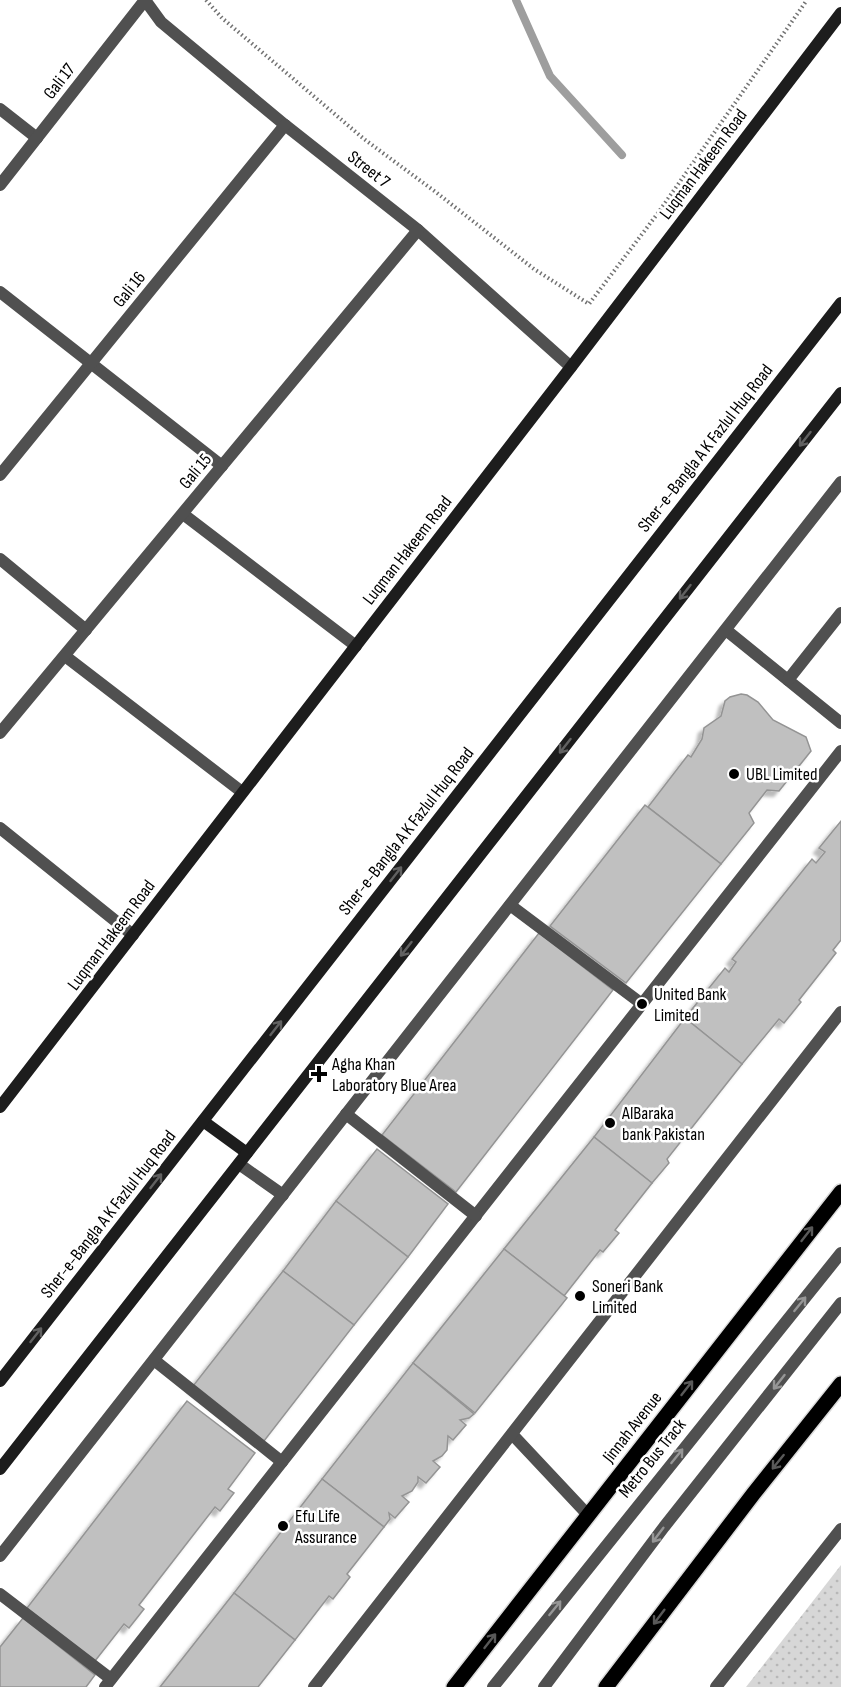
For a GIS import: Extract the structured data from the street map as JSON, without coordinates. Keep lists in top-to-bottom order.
{
  "streets": {
    "main road": ["Luqman Hakeem Road", "Sher-e-Bangla A K Fazlul Huq Road", "Jinnah Avenue"],
    "street": [
      "Gali 17",
      "Street 7",
      "Gali 16",
      "Gali 15",
      "Metro Bus Track"
    ]
  },
  "crossings": [
    ["Gali 17", "Street 7"],
    ["Luqman Hakeem Road", "Street 7"],
    ["Street 7", "Gali 16"],
    ["Street 7", "Gali 15"]
  ],
  "places": {
    "other": [
      "UBL Limited",
      "United Bank Limited",
      "AlBaraka bank Pakistan",
      "Soneri Bank Limited",
      "Efu Life Assurance"
    ],
    "health": ["Agha Khan Laboratory Blue Area"]
  }
}
